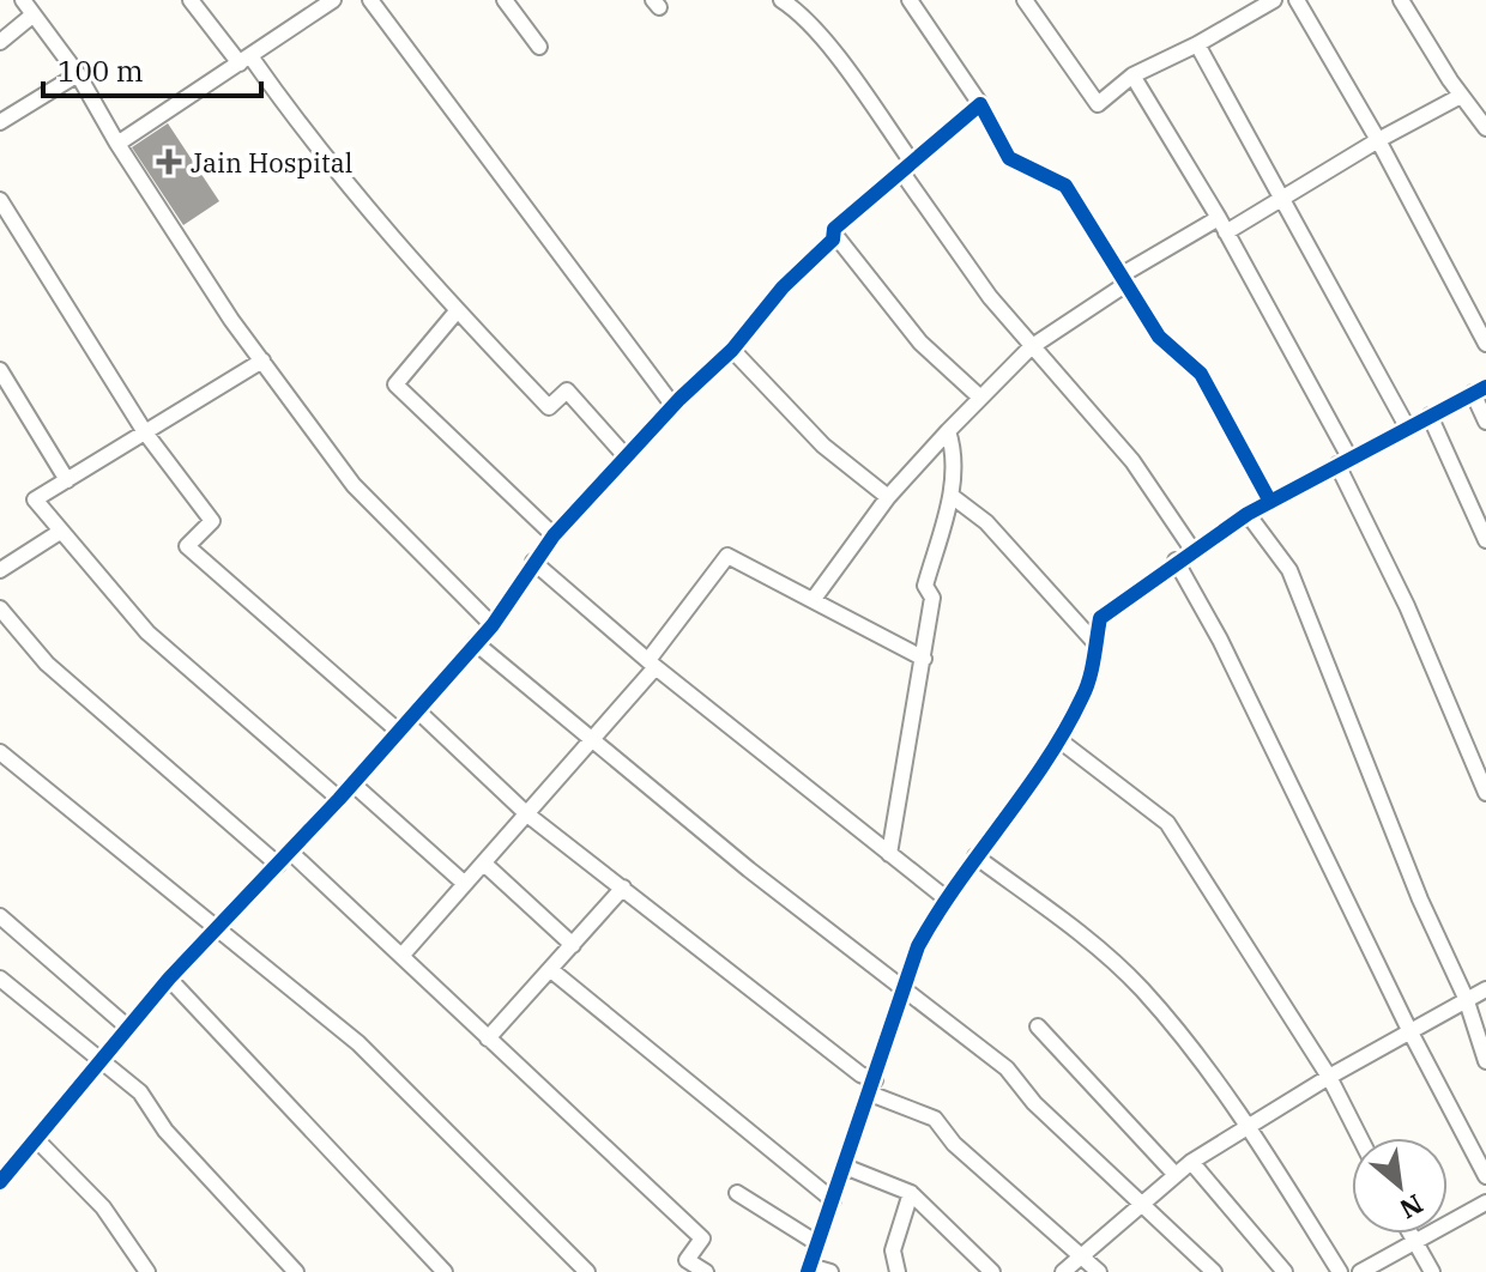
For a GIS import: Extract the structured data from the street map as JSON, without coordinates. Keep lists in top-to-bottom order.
{
  "places": {
    "health": ["Jain Hospital"]
  },
  "scale_bar": "100 m",
  "north": "bottom right"
}
